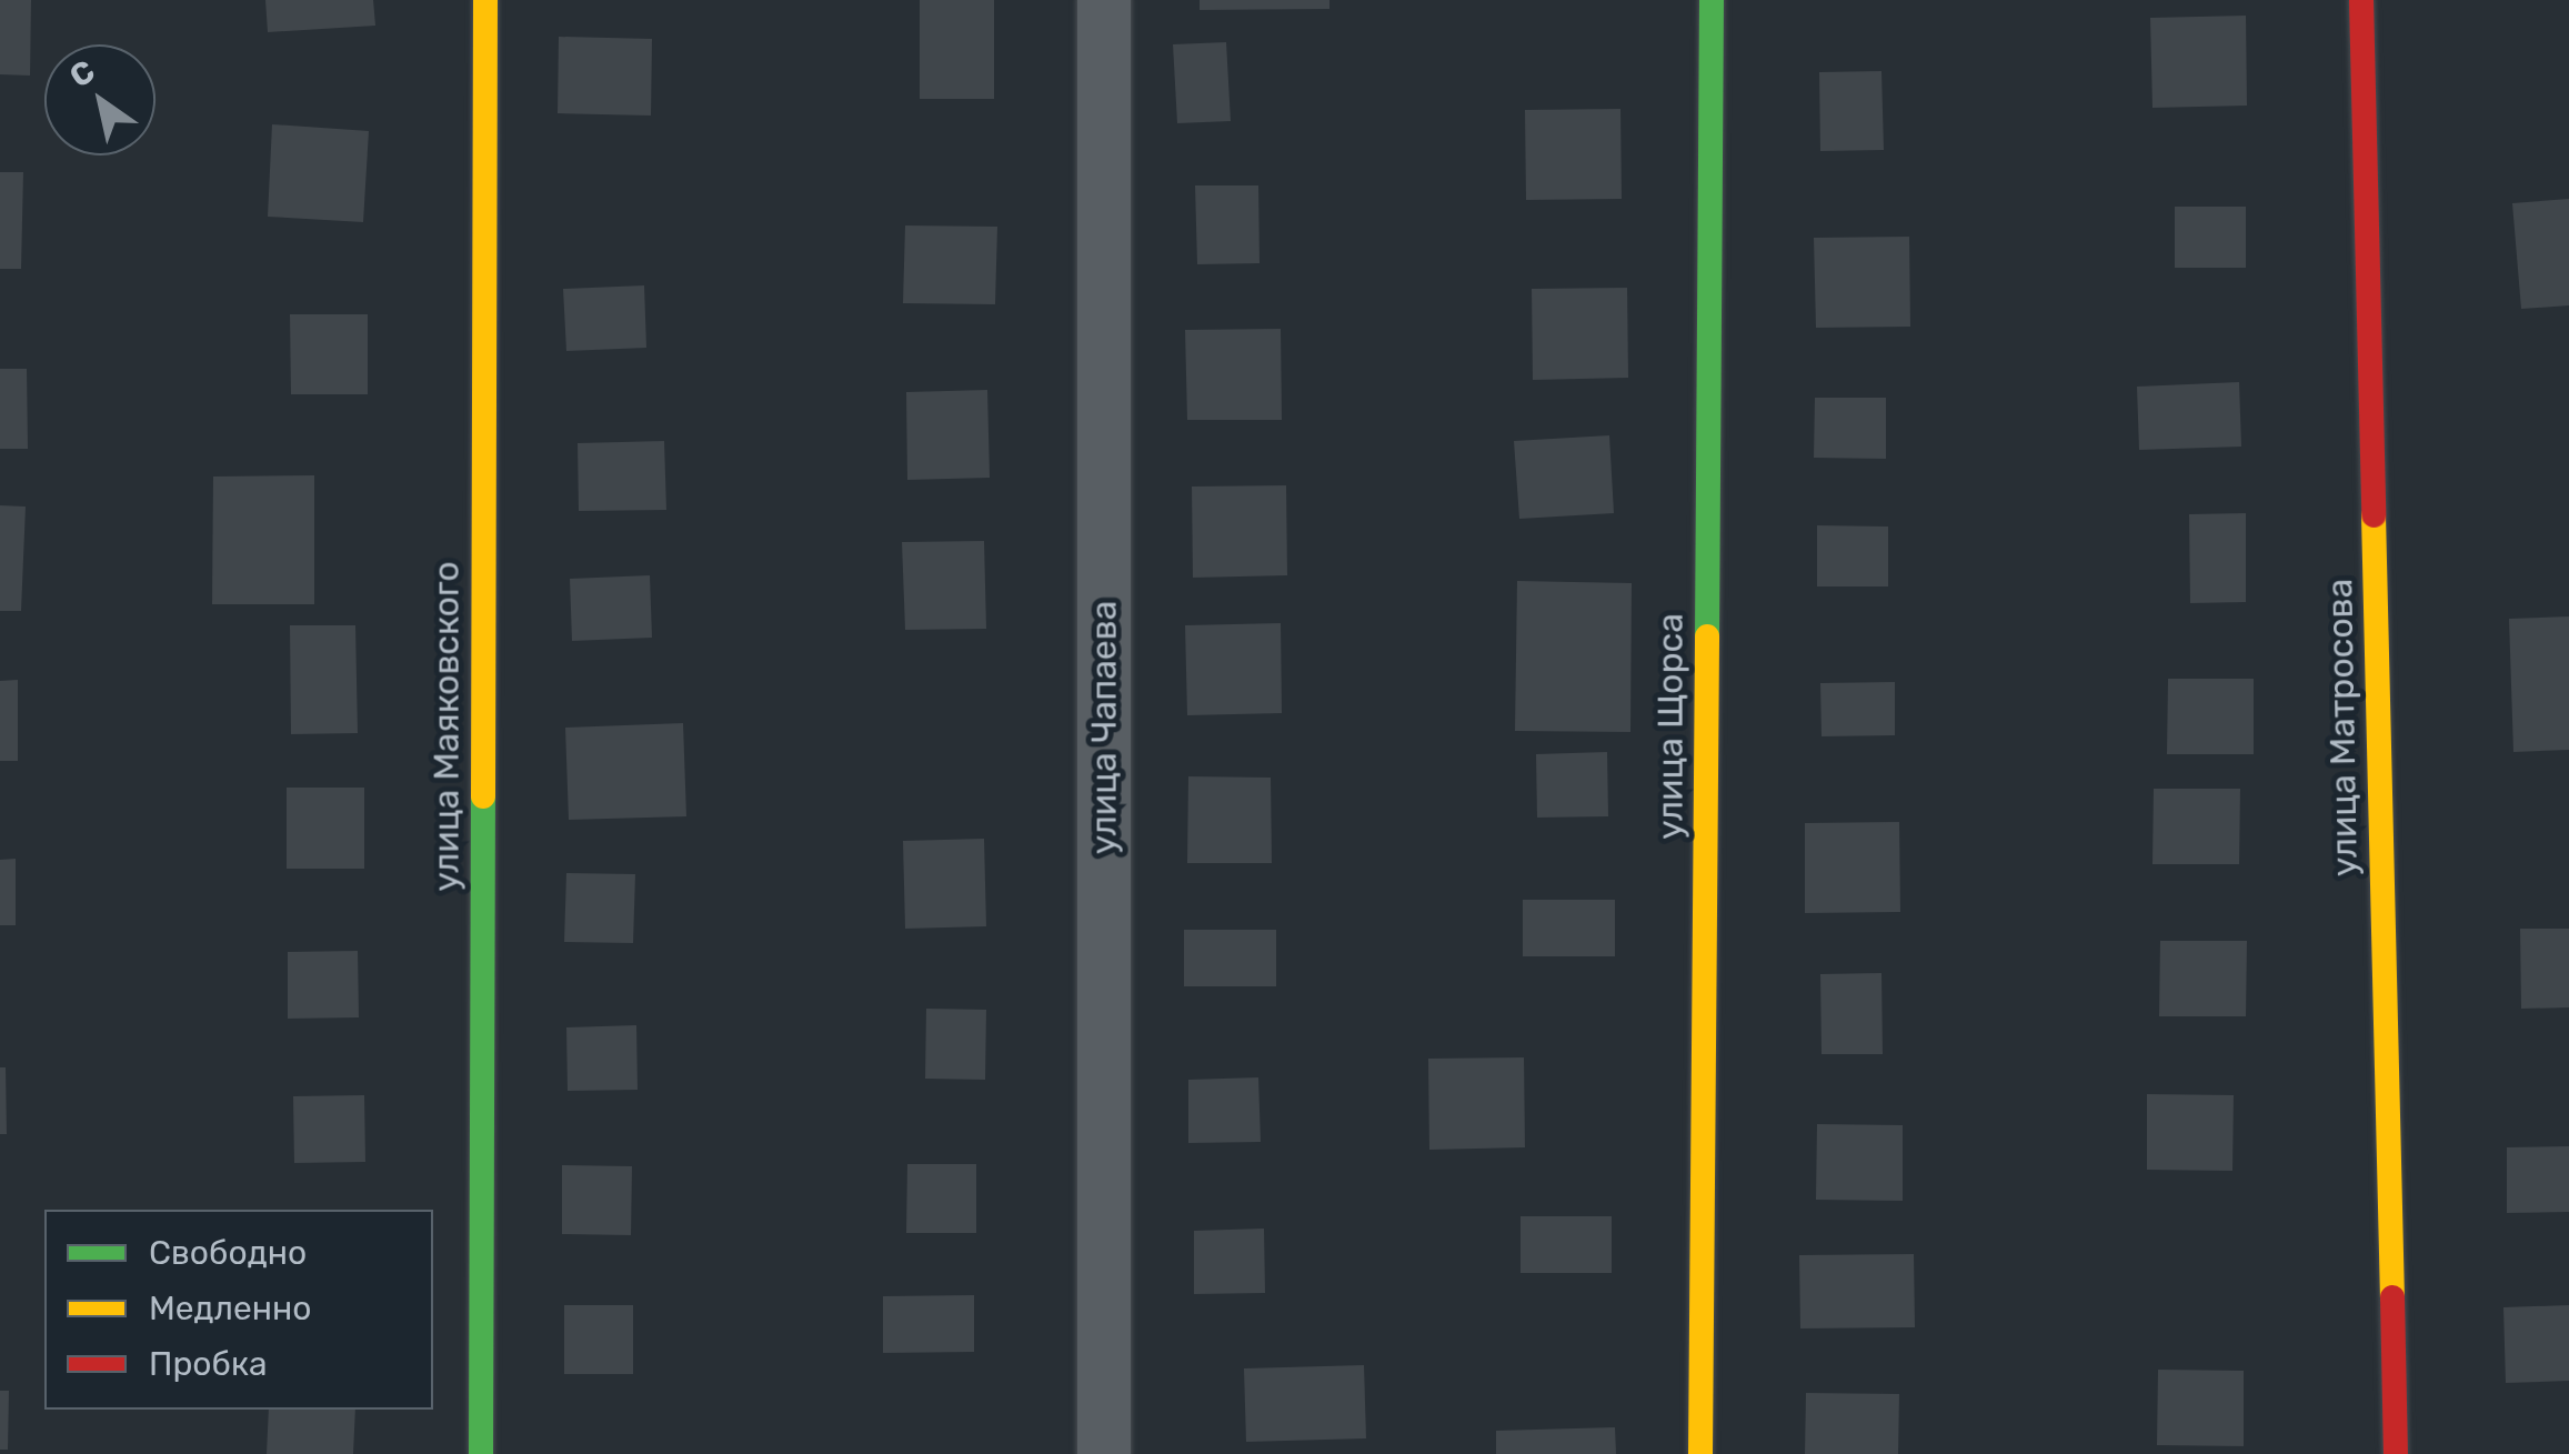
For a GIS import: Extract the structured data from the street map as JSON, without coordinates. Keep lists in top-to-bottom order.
{
  "streets": {
    "street": [
      "улица Маяковского",
      "улица Щорса",
      "улица Чапаева",
      "улица Матросова"
    ]
  },
  "legend": ["Свободно", "Медленно", "Пробка"],
  "north": "top left"
}
